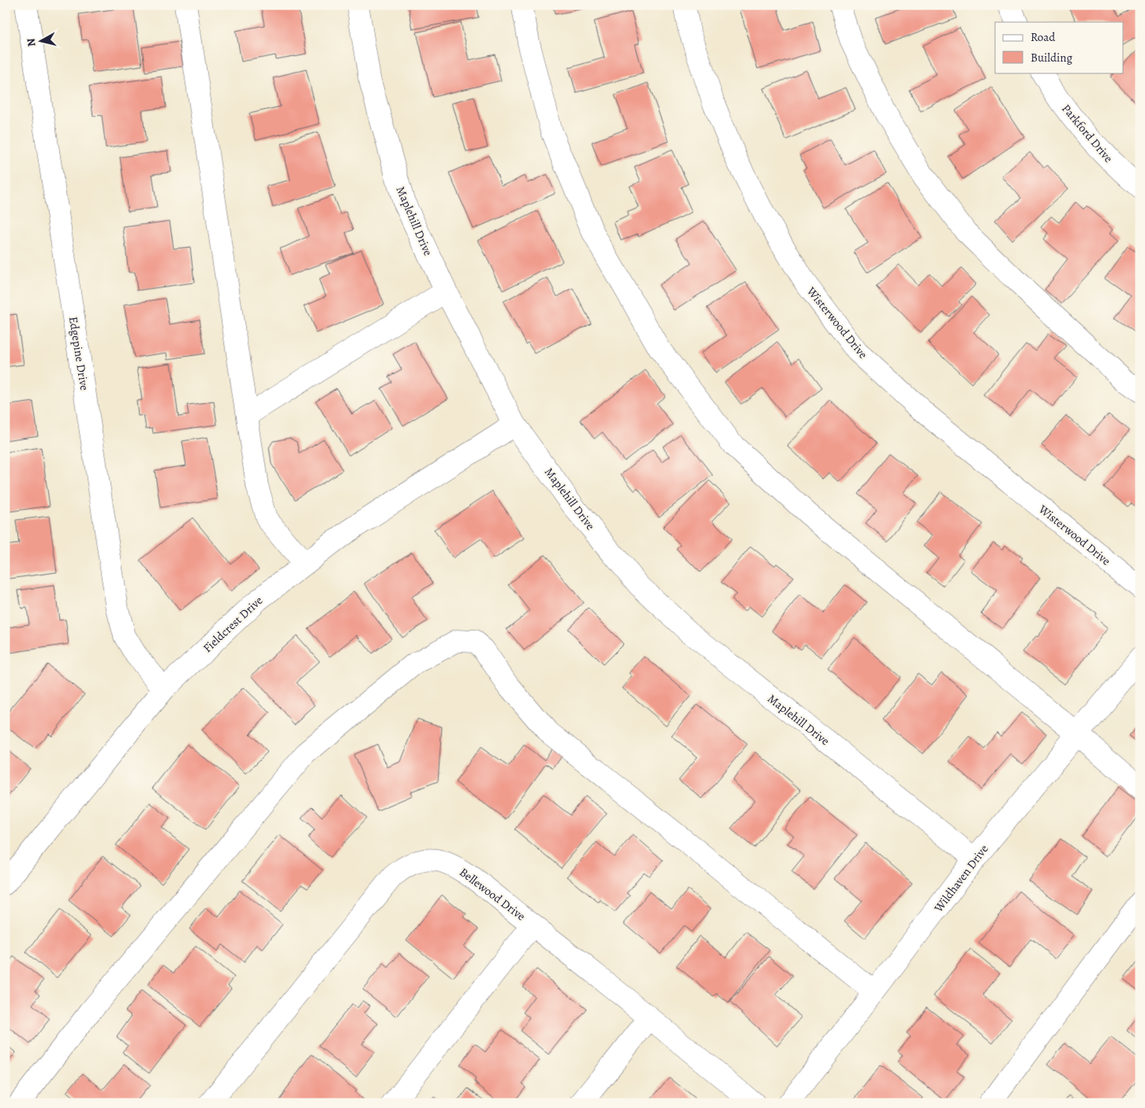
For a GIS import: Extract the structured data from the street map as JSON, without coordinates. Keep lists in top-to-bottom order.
{
  "streets": {
    "street": [
      "Parkford Drive",
      "Maplehill Drive",
      "Wisterwood Drive",
      "Edgepine Drive",
      "Fieldcrest Drive",
      "Wildhaven Drive",
      "Bellewood Drive"
    ]
  },
  "crossings": [
    ["Maplehill Drive", "Fieldcrest Drive"],
    ["Maplehill Drive", "Wildhaven Drive"],
    ["Edgepine Drive", "Fieldcrest Drive"]
  ],
  "legend": ["Road", "Building"],
  "north": "left"
}
